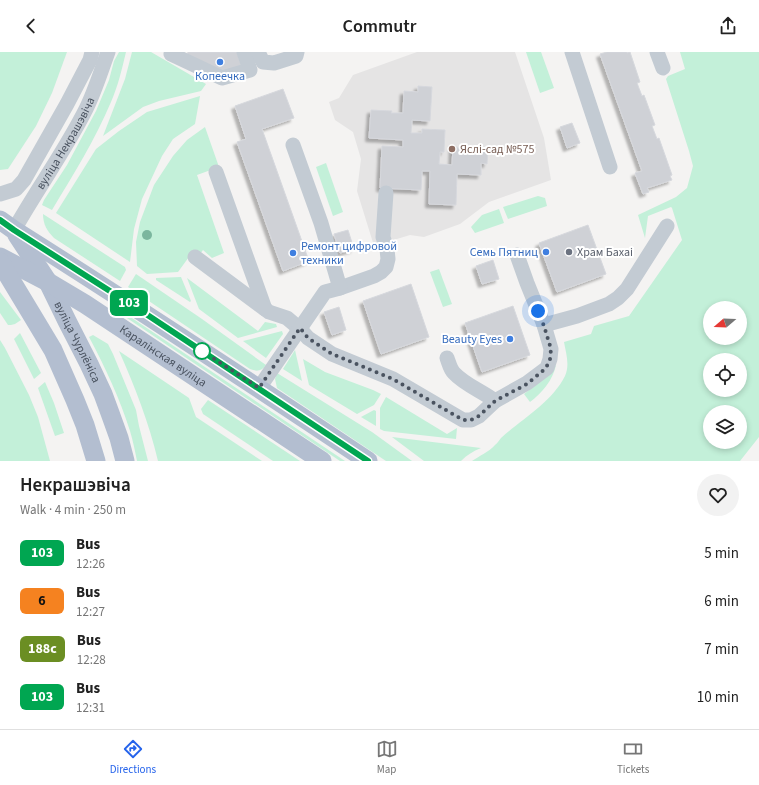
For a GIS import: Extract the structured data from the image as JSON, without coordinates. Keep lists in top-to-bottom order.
{
  "streets": {
    "main road": ["вуліца Чурлёніса", "Каралінская вуліца"],
    "street": ["вуліца Некрашэвіча"]
  },
  "crossings": [
    ["вуліца Некрашэвіча", "вуліца Чурлёніса"],
    ["вуліца Некрашэвіча", "Каралінская вуліца"],
    ["вуліца Чурлёніса", "Каралінская вуліца"]
  ],
  "places": [
    "Копеечка",
    "Яслі-сад №575",
    "Семь Пятниц",
    "Храм Бахаі",
    "Ремонт цифровой техники",
    "Beauty Eyes"
  ],
  "lines": ["bus line 103"],
  "north": "left",
  "page": {
    "header": "Commutr",
    "on_map": "103",
    "heading": ["Некрашэвіча", "Walk · 4 min · 250 m"],
    "list": [
      {
        "mark": "103",
        "name": "Bus",
        "note": "12:26",
        "value": "5 min"
      },
      {
        "mark": "6",
        "name": "Bus",
        "note": "12:27",
        "value": "6 min"
      },
      {
        "mark": "188с",
        "name": "Bus",
        "note": "12:28",
        "value": "7 min"
      },
      {
        "mark": "103",
        "name": "Bus",
        "note": "12:31",
        "value": "10 min"
      }
    ],
    "tabs": ["Directions", "Map", "Tickets"]
  }
}
